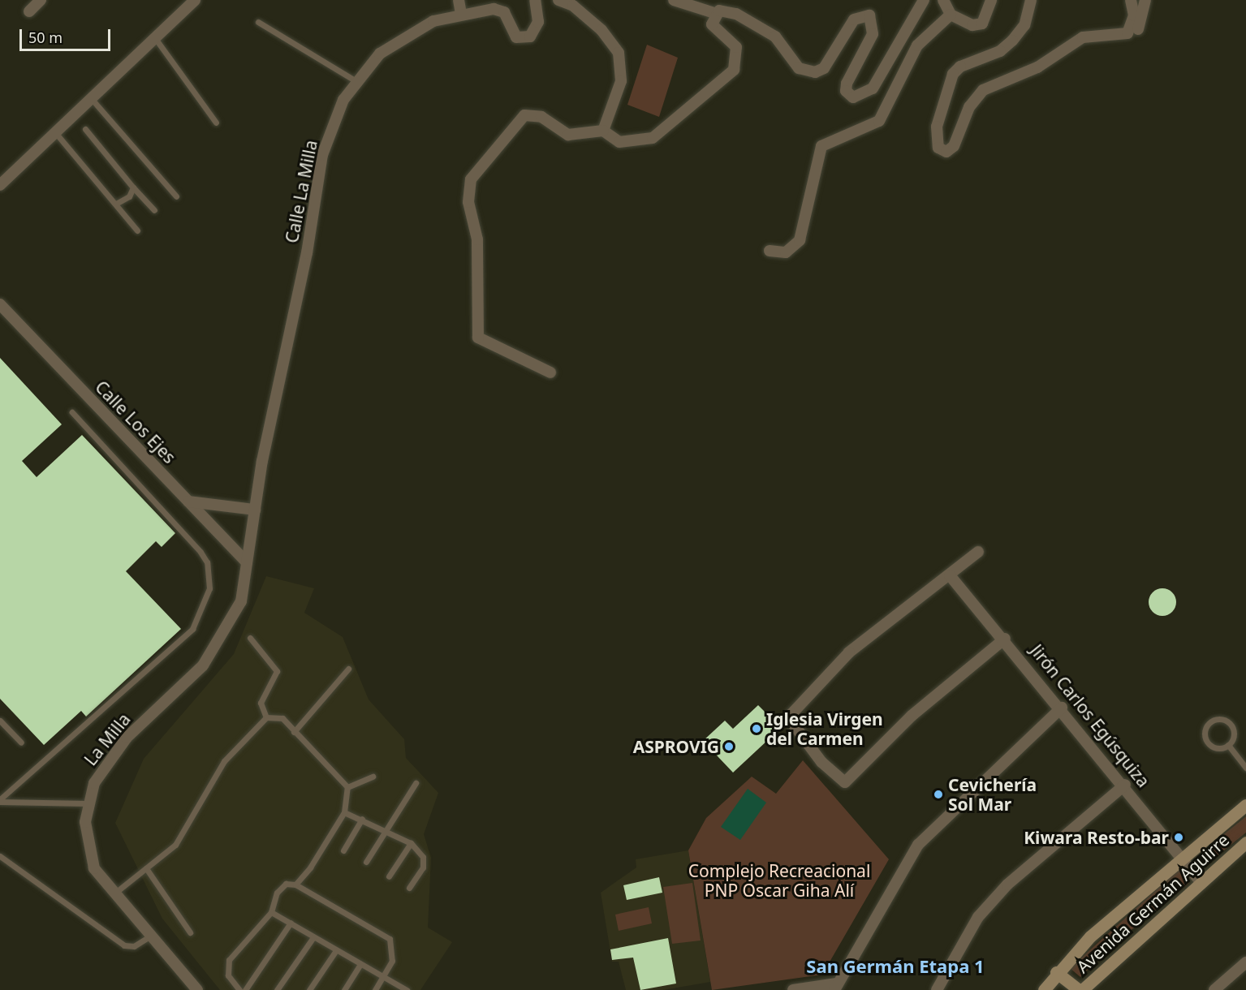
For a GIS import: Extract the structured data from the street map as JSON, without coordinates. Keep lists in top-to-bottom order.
{
  "streets": {
    "main road": ["Avenida Germán Aguirre"],
    "street": [
      "Calle La Milla",
      "Calle Los Ejes",
      "Jirón Carlos Egúsquiza",
      "La Milla"
    ]
  },
  "crossings": [
    ["Calle La Milla", "Calle Los Ejes"],
    ["Calle La Milla", "La Milla"],
    ["Calle Los Ejes", "La Milla"],
    ["Jirón Carlos Egúsquiza", "Avenida Germán Aguirre"]
  ],
  "districts": ["San Germán Etapa 1"],
  "parks": ["Complejo Recreacional PNP Oscar Giha Alí"],
  "places": [
    "Iglesia Virgen del Carmen",
    "ASPROVIG",
    "Cevichería Sol Mar",
    "Kiwara Resto-bar"
  ],
  "scale_bar": "50 m"
}
